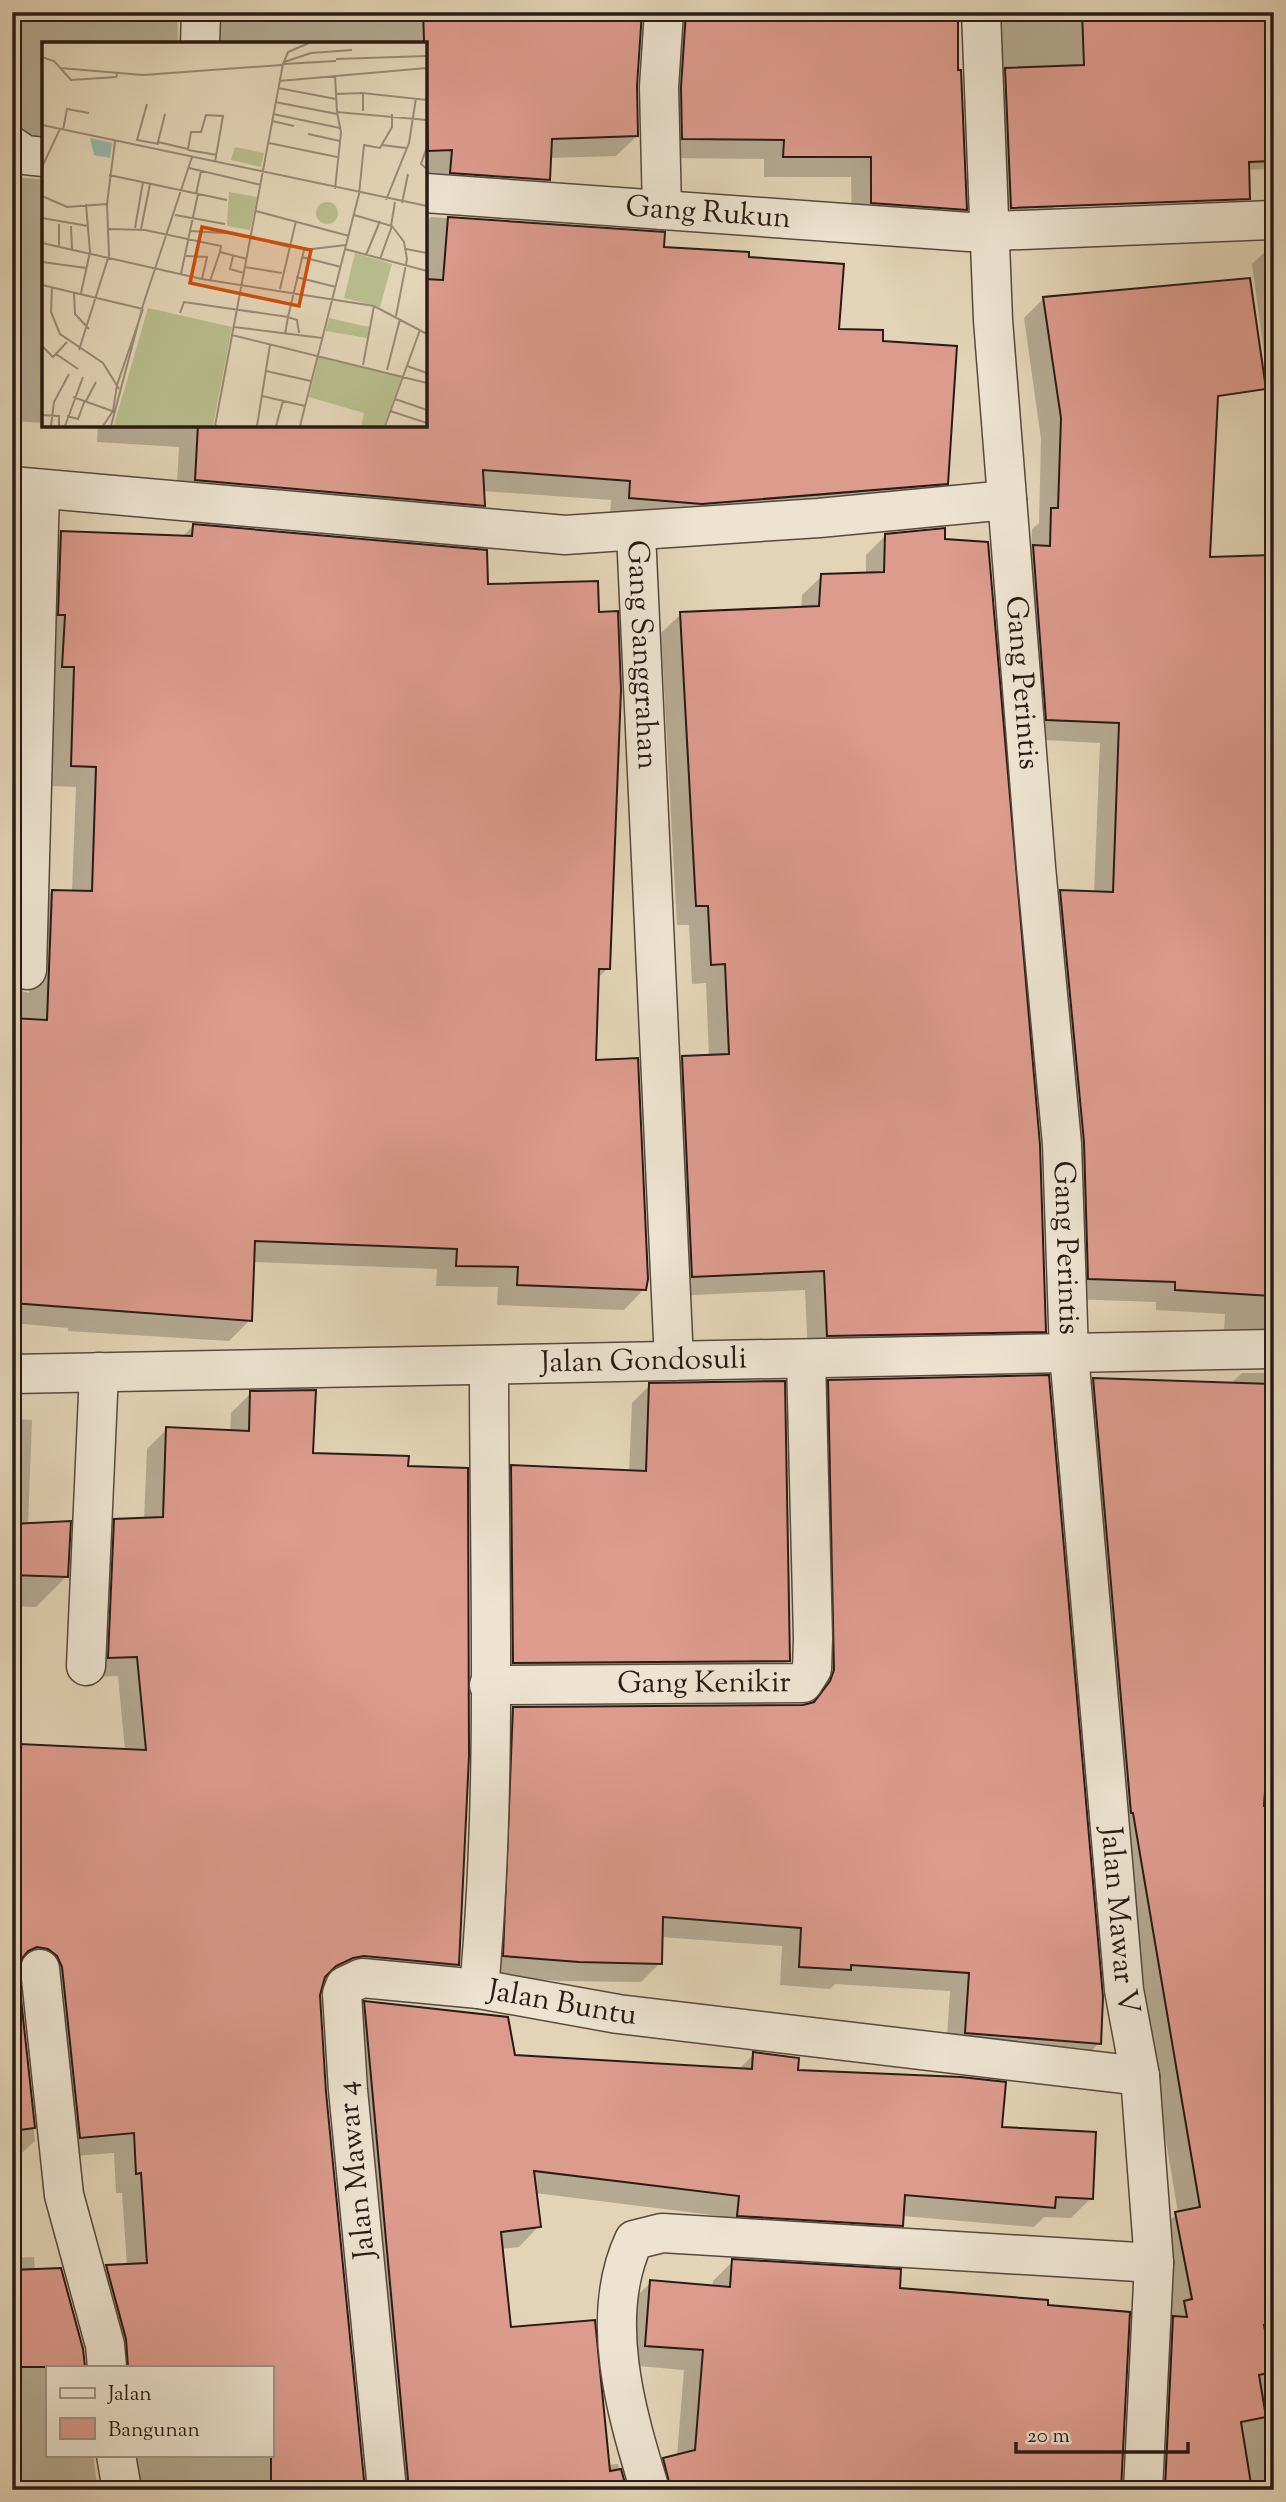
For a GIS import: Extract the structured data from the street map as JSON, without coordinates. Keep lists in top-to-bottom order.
{
  "streets": {
    "street": [
      "Gang Rukun",
      "Gang Sanggrahan",
      "Gang Perintis",
      "Jalan Gondosuli",
      "Gang Kenikir",
      "Jalan Mawar V",
      "Jalan Buntu",
      "Jalan Mawar 4"
    ]
  },
  "crossings": [
    ["Gang Rukun", "Gang Perintis"],
    ["Gang Sanggrahan", "Jalan Gondosuli"],
    ["Gang Perintis", "Jalan Gondosuli"],
    ["Gang Perintis", "Jalan Mawar V"],
    ["Jalan Gondosuli", "Gang Kenikir"],
    ["Jalan Gondosuli", "Jalan Mawar V"],
    ["Jalan Gondosuli", "Jalan Buntu"],
    ["Gang Kenikir", "Jalan Buntu"],
    ["Jalan Mawar V", "Jalan Buntu"],
    ["Jalan Buntu", "Jalan Mawar 4"]
  ],
  "legend": ["Jalan", "Bangunan"],
  "scale_bar": "20 m"
}
